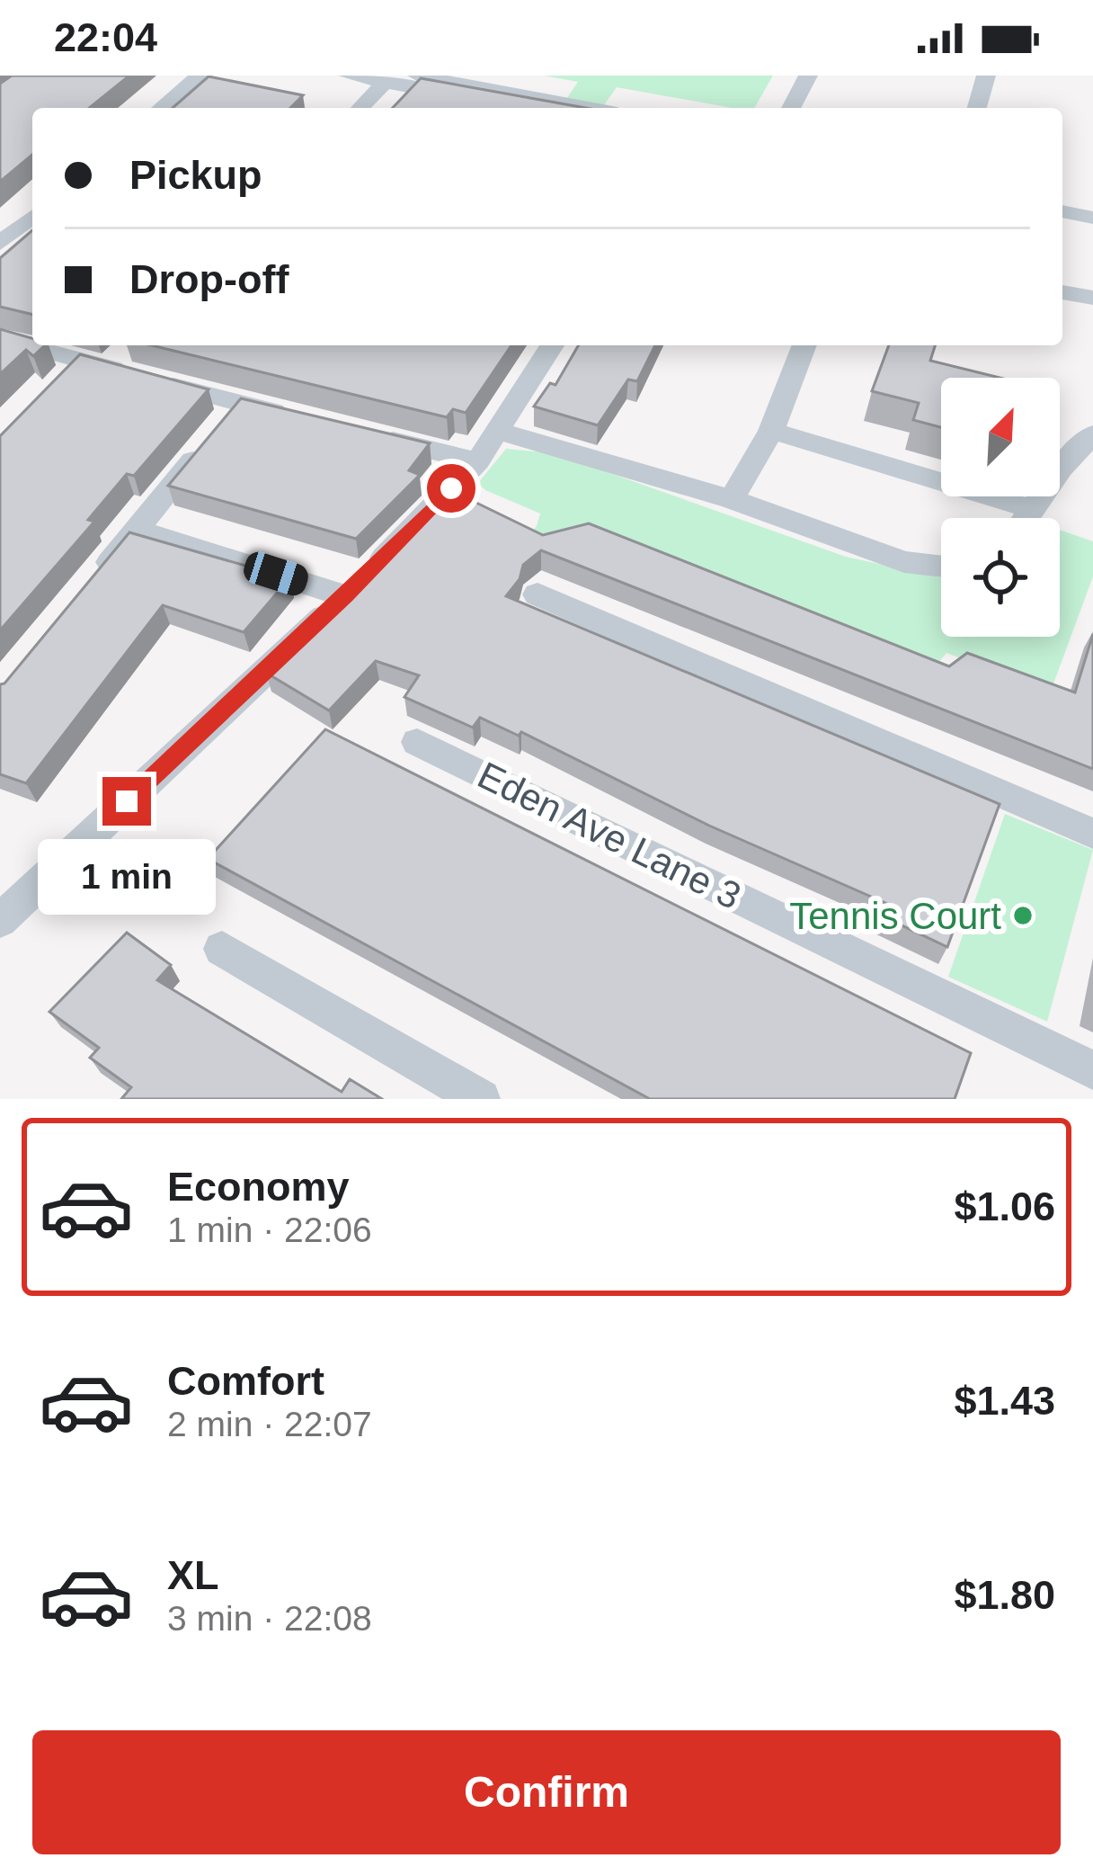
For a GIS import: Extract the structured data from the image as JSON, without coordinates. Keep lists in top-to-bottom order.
{
  "streets": {
    "street": ["Eden Ave Lane 3"]
  },
  "places": ["Tennis Court"],
  "north": "top right",
  "page": {
    "status": "22:04",
    "banner": ["Pickup", "Drop-off"],
    "bubble": "1 min",
    "list": [
      {
        "name": "Economy",
        "note": "1 min · 22:06",
        "value": "$1.06"
      },
      {
        "name": "Comfort",
        "note": "2 min · 22:07",
        "value": "$1.43"
      },
      {
        "name": "XL",
        "note": "3 min · 22:08",
        "value": "$1.80"
      }
    ],
    "buttons": "Confirm"
  }
}
